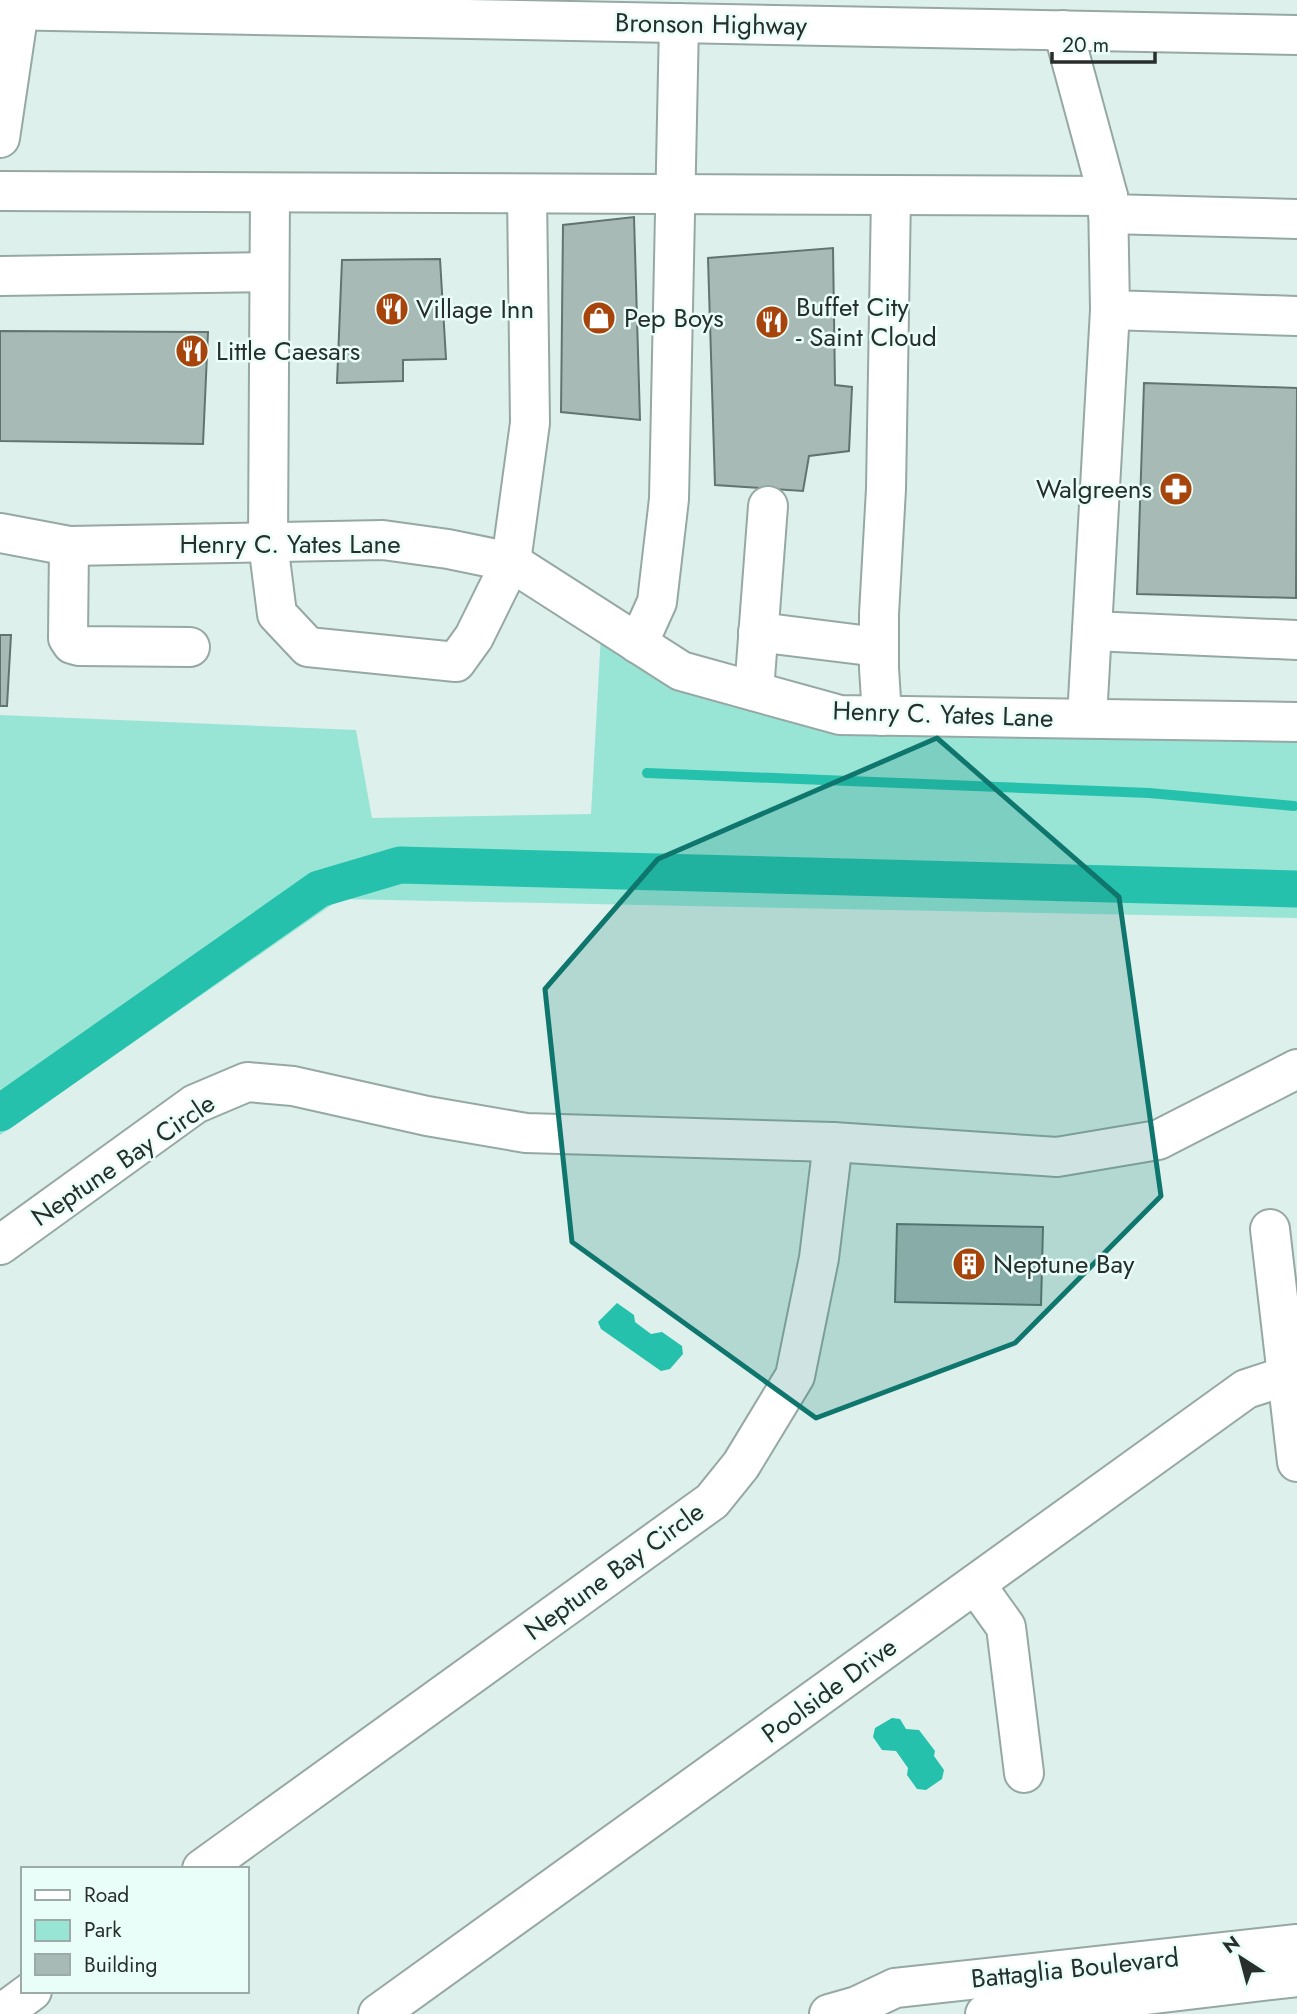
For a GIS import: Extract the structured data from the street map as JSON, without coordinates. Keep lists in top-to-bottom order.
{
  "streets": {
    "main road": [
      "Bronson Highway",
      "Henry C. Yates Lane",
      "Neptune Bay Circle",
      "Poolside Drive",
      "Battaglia Boulevard"
    ]
  },
  "places": {
    "restaurant": ["Village Inn", "Buffet City - Saint Cloud", "Little Caesars"],
    "shop": ["Pep Boys"],
    "pharmacy": ["Walgreens"],
    "building": ["Neptune Bay"]
  },
  "legend": ["Road", "Park", "Building"],
  "scale_bar": "20 m",
  "north": "top left"
}
